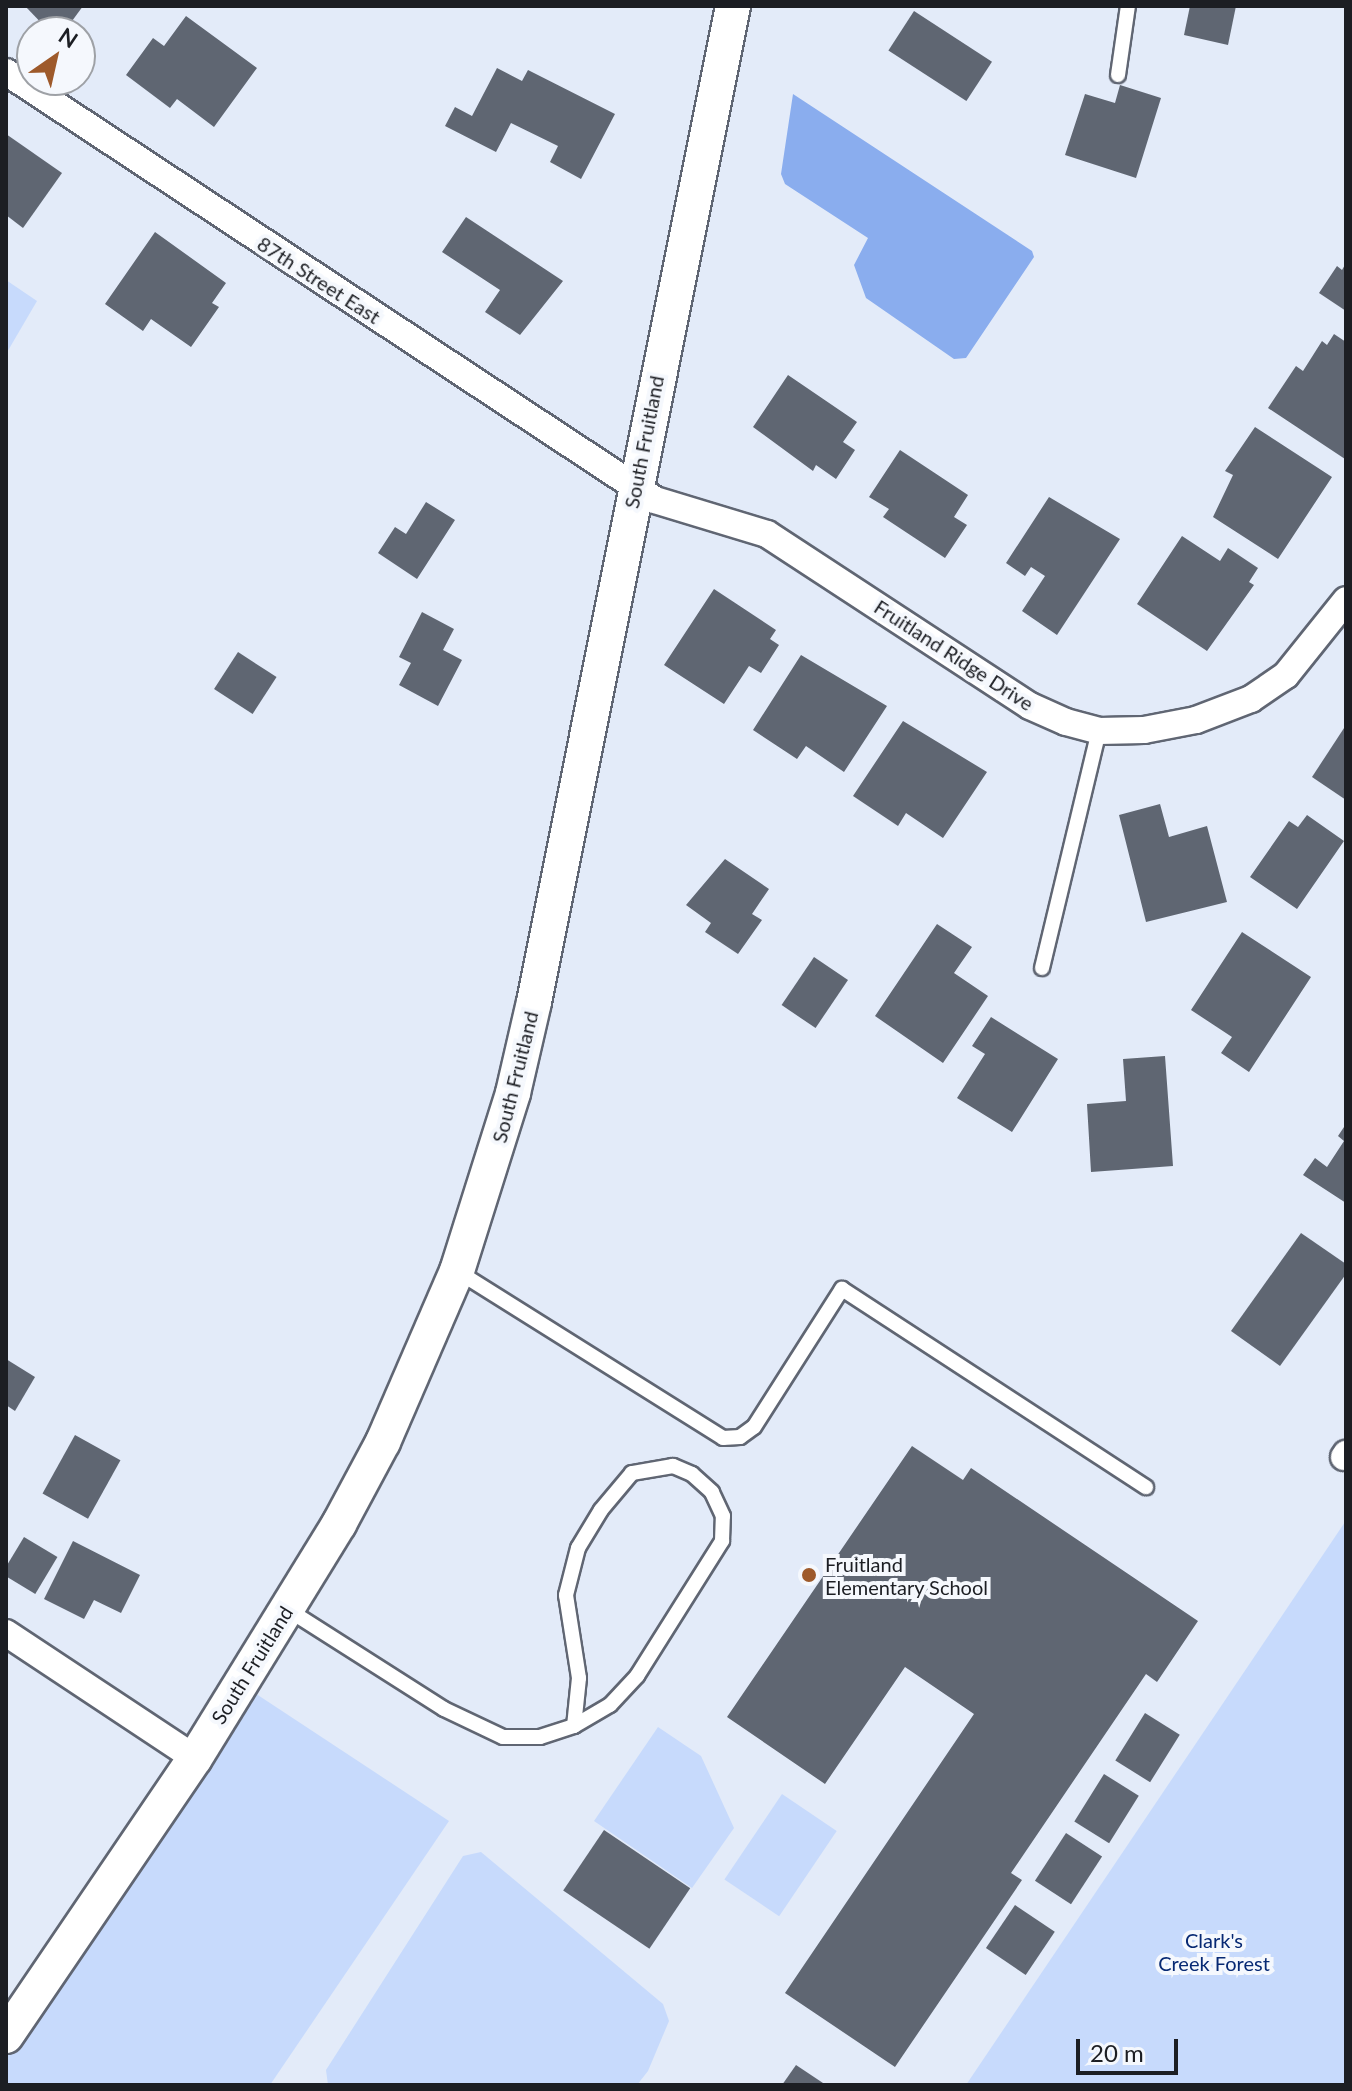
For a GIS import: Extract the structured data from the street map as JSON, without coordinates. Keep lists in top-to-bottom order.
{
  "streets": {
    "street": ["87th Street East", "South Fruitland", "Fruitland Ridge Drive"]
  },
  "crossings": [
    ["87th Street East", "South Fruitland"],
    ["87th Street East", "Fruitland Ridge Drive"],
    ["South Fruitland", "Fruitland Ridge Drive"]
  ],
  "parks": ["Clark's Creek Forest"],
  "places": ["Fruitland Elementary School"],
  "scale_bar": "20 m",
  "north": "top right"
}
